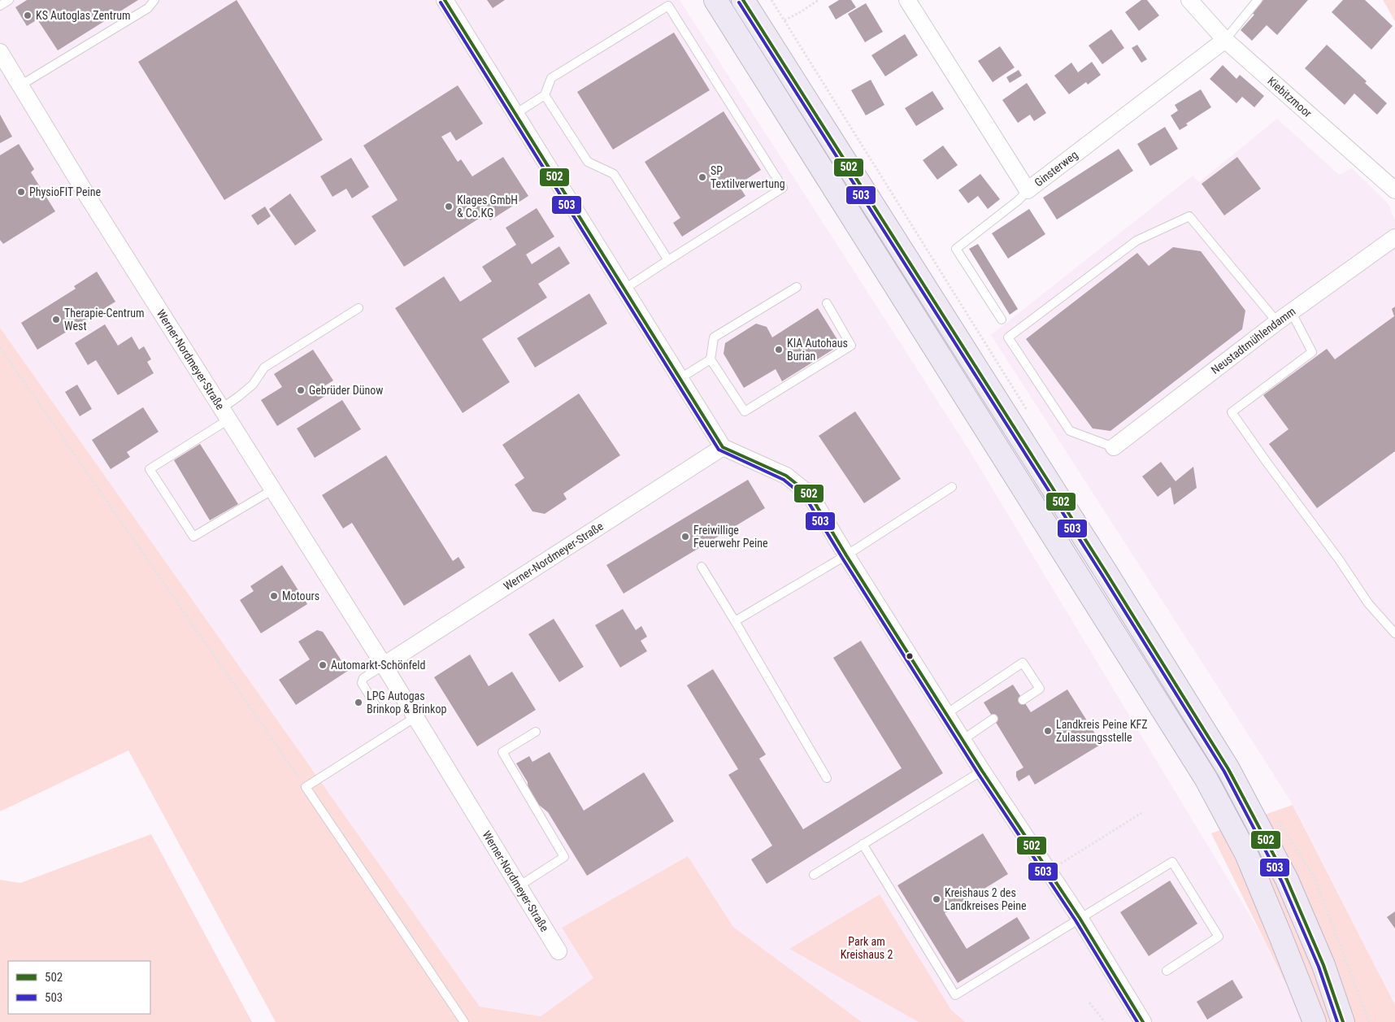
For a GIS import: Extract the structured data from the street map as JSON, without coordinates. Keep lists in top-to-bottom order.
{
  "streets": {
    "street": [
      "Kiebitzmoor",
      "Ginsterweg",
      "Neustadtmühlendamm",
      "Werner-Nordmeyer-Straße"
    ]
  },
  "crossings": [
    ["Kiebitzmoor", "Ginsterweg"]
  ],
  "parks": ["Park am Kreishaus 2"],
  "places": [
    "KS Autoglas Zentrum",
    "SP Textilverwertung",
    "PhysioFIT Peine",
    "Klages GmbH & Co.KG",
    "Therapie-Centrum West",
    "KIA Autohaus Burian",
    "Gebrüder Dünow",
    "Freiwillige Feuerwehr Peine",
    "Motours",
    "Automarkt-Schönfeld",
    "LPG Autogas Brinkop & Brinkop",
    "Landkreis Peine KFZ Zulassungsstelle",
    "Kreishaus 2 des Landkreises Peine"
  ],
  "lines": ["transit line 502", "transit line 503"],
  "legend": ["502", "503"]
}
